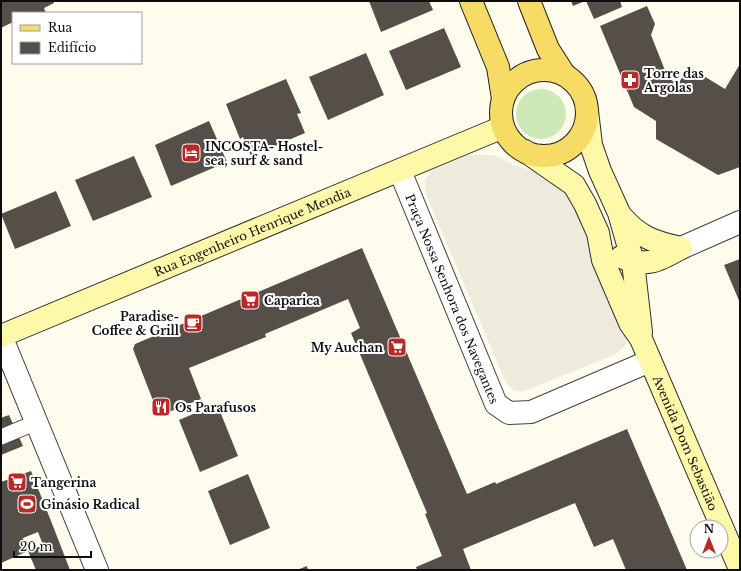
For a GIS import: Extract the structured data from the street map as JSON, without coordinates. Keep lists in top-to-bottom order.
{
  "streets": {
    "main road": ["Rua Engenheiro Henrique Mendia", "Avenida Dom Sebastião"],
    "street": ["Praça Nossa Senhora dos Navegantes"]
  },
  "crossings": [
    ["Rua Engenheiro Henrique Mendia", "Praça Nossa Senhora dos Navegantes"],
    ["Rua Engenheiro Henrique Mendia", "Avenida Dom Sebastião"],
    ["Praça Nossa Senhora dos Navegantes", "Avenida Dom Sebastião"]
  ],
  "places": {
    "pharmacy": ["Torre das Argolas"],
    "hotel": ["INCOSTA- Hostel- sea, surf & sand"],
    "supermarket": ["Caparica", "My Auchan", "Tangerina"],
    "cafe": ["Paradise- Coffee & Grill"],
    "restaurant": ["Os Parafusos"],
    "sports": ["Ginásio Radical"]
  },
  "legend": ["Rua", "Edifício"],
  "scale_bar": "20 m",
  "north": "top"
}
